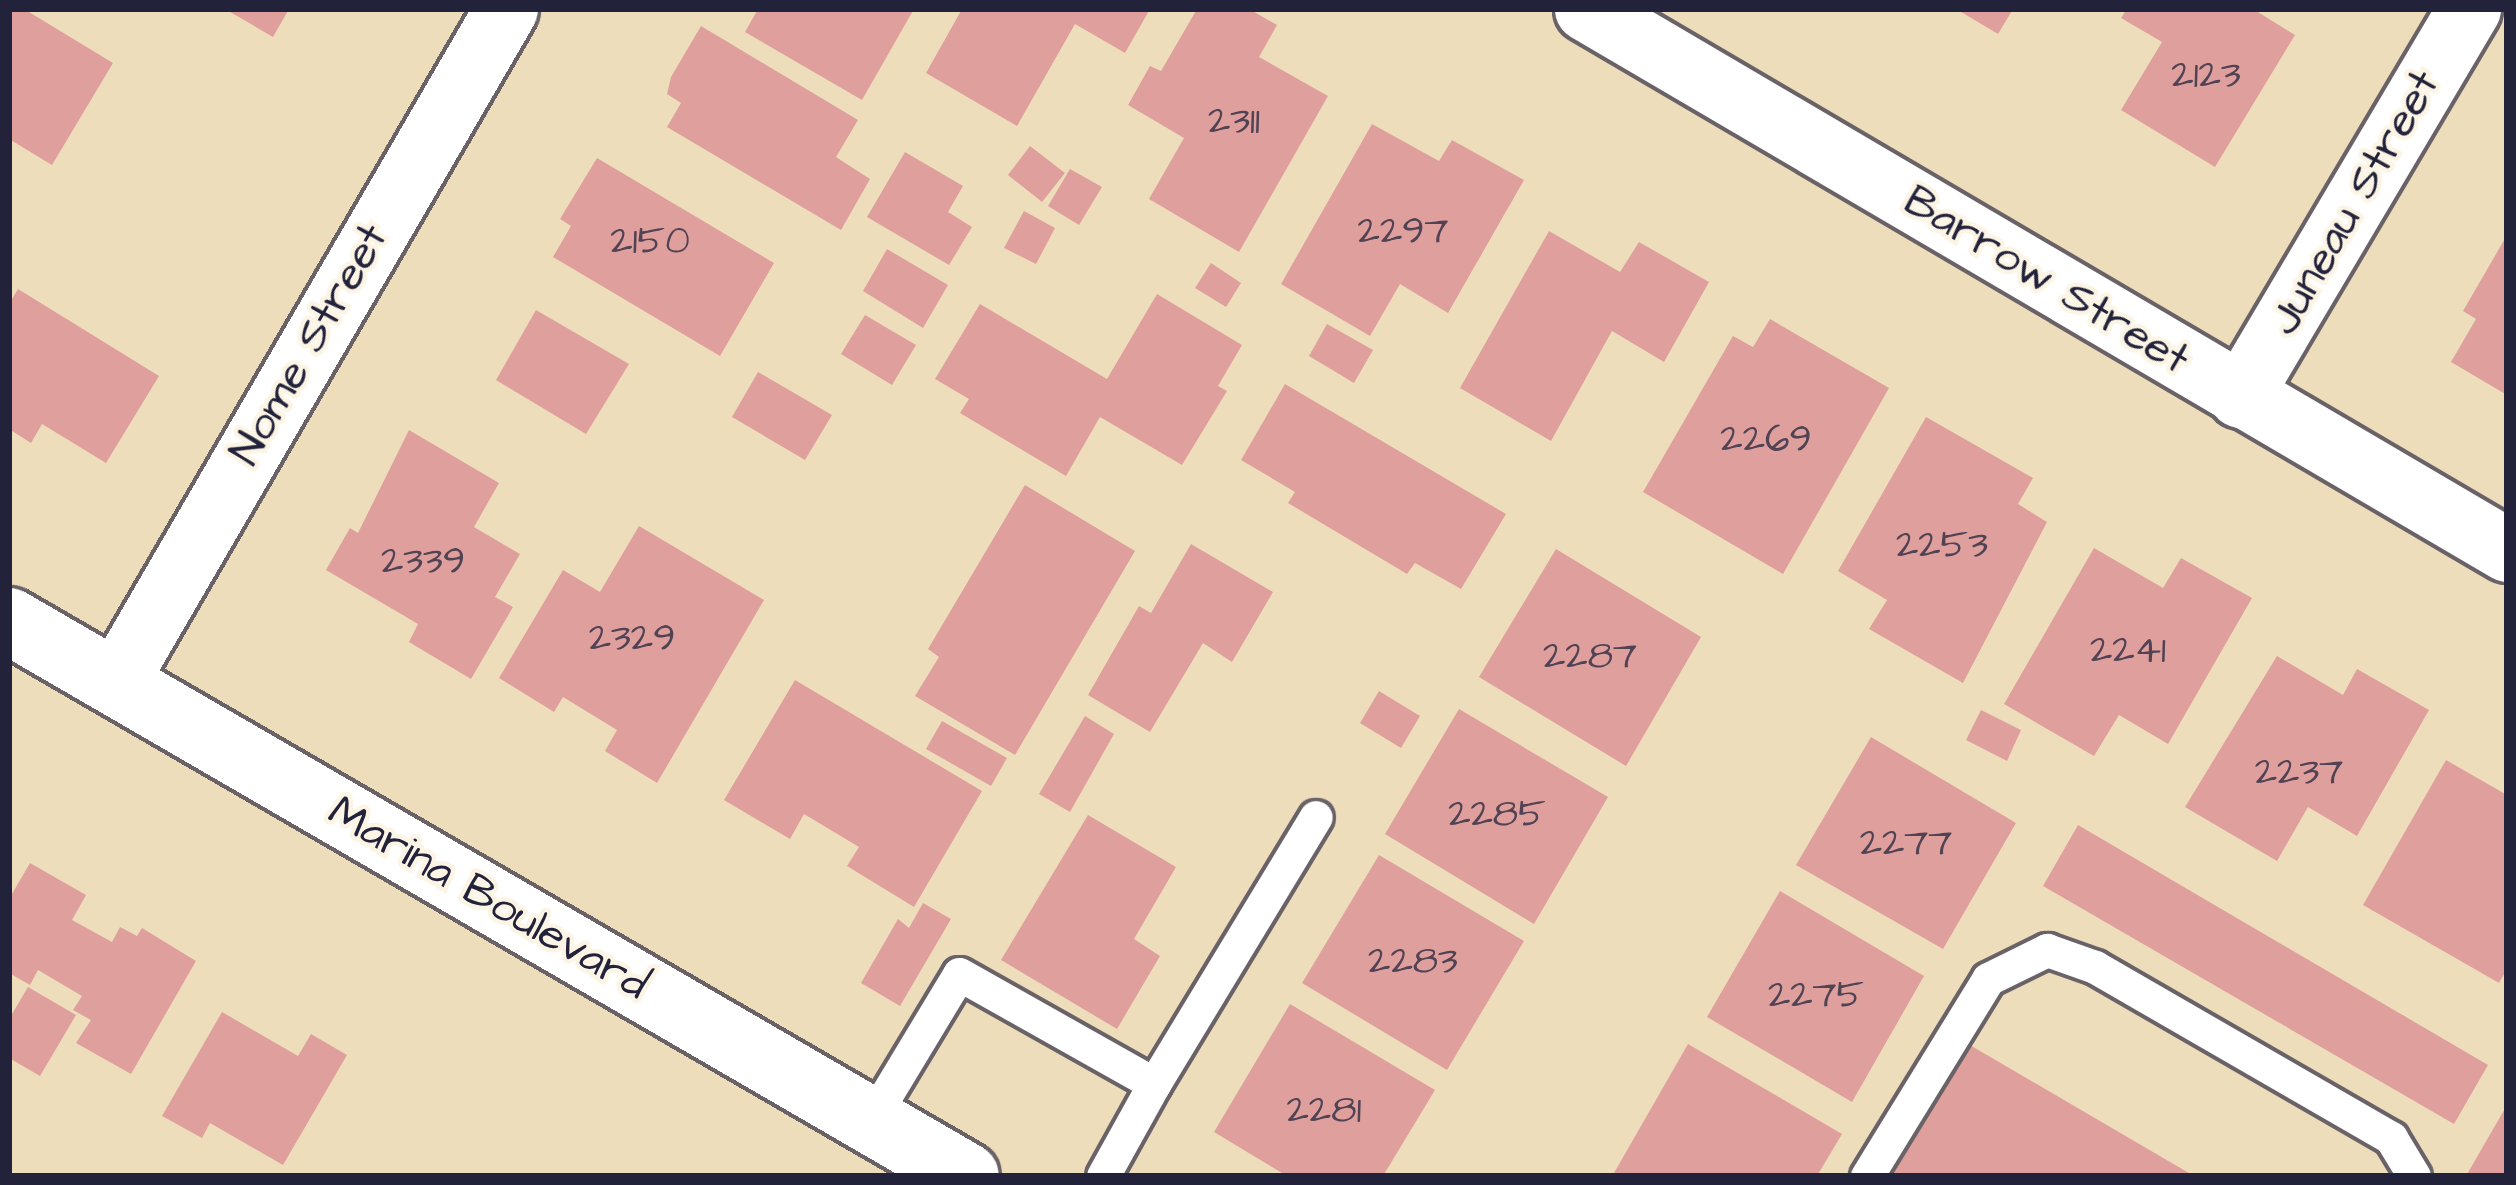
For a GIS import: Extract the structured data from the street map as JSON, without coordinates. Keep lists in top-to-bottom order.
{
  "streets": {
    "street": [
      "Juneau Street",
      "Barrow Street",
      "Nome Street",
      "Marina Boulevard"
    ]
  },
  "crossings": [
    ["Juneau Street", "Barrow Street"],
    ["Nome Street", "Marina Boulevard"]
  ],
  "house_numbers": [
    "2123",
    "2311",
    "2297",
    "2150",
    "2269",
    "2253",
    "2339",
    "2329",
    "2241",
    "2287",
    "2237",
    "2285",
    "2277",
    "2283",
    "2275",
    "2281"
  ]
}
